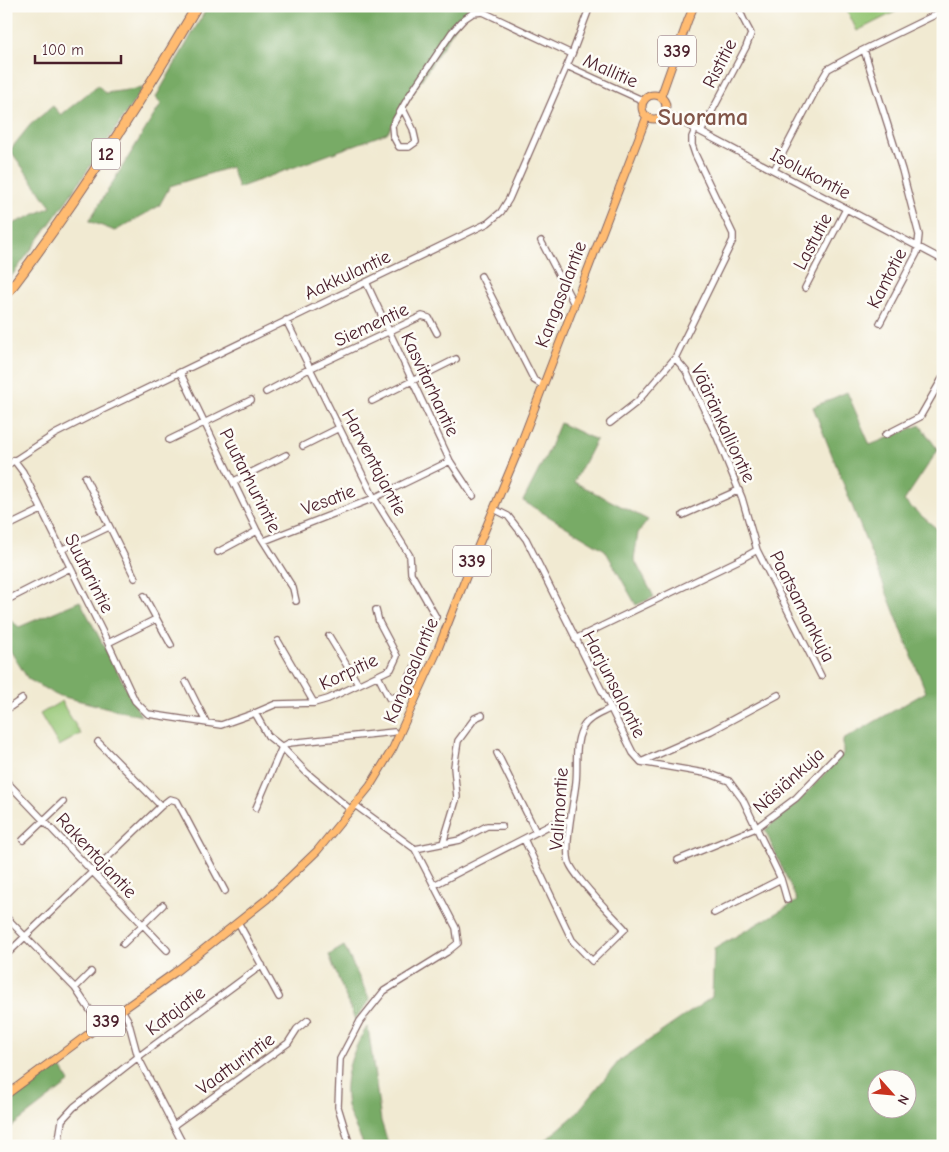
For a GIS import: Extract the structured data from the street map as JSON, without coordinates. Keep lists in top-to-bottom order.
{
  "streets": {
    "highway": ["12"],
    "main road": ["339", "Kangasalantie"],
    "street": [
      "Ristitie",
      "Mallitie",
      "Isolukontie",
      "Lastutie",
      "Aakkulantie",
      "Kantotie",
      "Siementie",
      "Kasvitarhantie",
      "Vääränkalliontie",
      "Harventajantie",
      "Puutarhurintie",
      "Vesatie",
      "Suutarintie",
      "Paatsamankuja",
      "Korpitie",
      "Harjunsalontie",
      "Näsiänkuja",
      "Valimontie",
      "Rakentajantie",
      "Katajatie",
      "Vaatturintie"
    ]
  },
  "crossings": [
    ["339", "Mallitie"],
    ["339", "Isolukontie"],
    ["339", "Kangasalantie"],
    ["Ristitie", "Isolukontie"],
    ["Ristitie", "Vääränkalliontie"],
    ["Mallitie", "Isolukontie"],
    ["Mallitie", "Aakkulantie"],
    ["Mallitie", "Kangasalantie"],
    ["Isolukontie", "Lastutie"],
    ["Isolukontie", "Kantotie"],
    ["Isolukontie", "Kangasalantie"],
    ["Isolukontie", "Vääränkalliontie"],
    ["Aakkulantie", "Kasvitarhantie"],
    ["Aakkulantie", "Harventajantie"],
    ["Aakkulantie", "Puutarhurintie"],
    ["Aakkulantie", "Suutarintie"],
    ["Kangasalantie", "Harjunsalontie"],
    ["Siementie", "Kasvitarhantie"],
    ["Siementie", "Harventajantie"],
    ["Kasvitarhantie", "Vesatie"],
    ["Vääränkalliontie", "Paatsamankuja"],
    ["Harventajantie", "Vesatie"],
    ["Puutarhurintie", "Vesatie"],
    ["Suutarintie", "Korpitie"],
    ["Harjunsalontie", "Näsiänkuja"],
    ["Harjunsalontie", "Valimontie"]
  ],
  "districts": ["Suorama"],
  "scale_bar": "100 m",
  "north": "bottom right"
}
